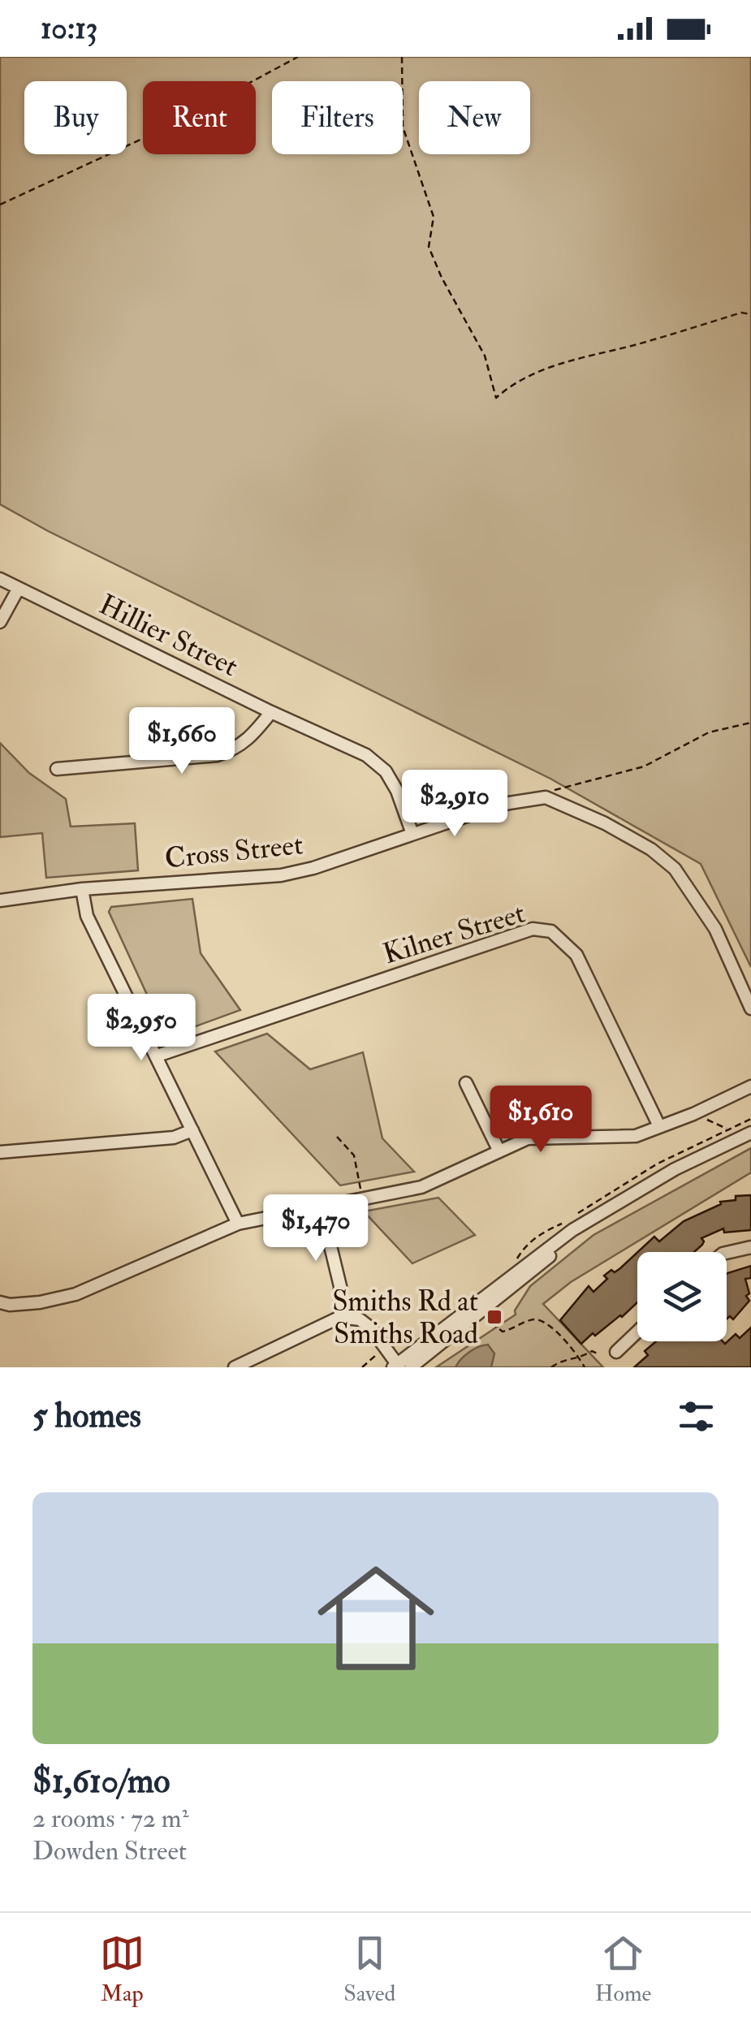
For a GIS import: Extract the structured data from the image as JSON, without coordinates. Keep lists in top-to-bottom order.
{
  "streets": {
    "street": ["Hillier Street", "Cross Street", "Kilner Street"]
  },
  "crossings": [
    ["Hillier Street", "Cross Street"]
  ],
  "places": {
    "transit": ["Smiths Rd at Smiths Road"]
  },
  "page": {
    "status": "10:13",
    "chip": [
      "Buy",
      "Rent",
      "Filters",
      "New"
    ],
    "price": [
      "$1,660",
      "$2,910",
      "$2,950",
      "$1,610",
      "$1,470"
    ],
    "heading": "5 homes",
    "list": [
      {
        "name": "$1,610/mo",
        "note": "2 rooms · 72 m² · Dowden Street"
      }
    ],
    "tabs": ["Map", "Saved", "Home"]
  }
}
